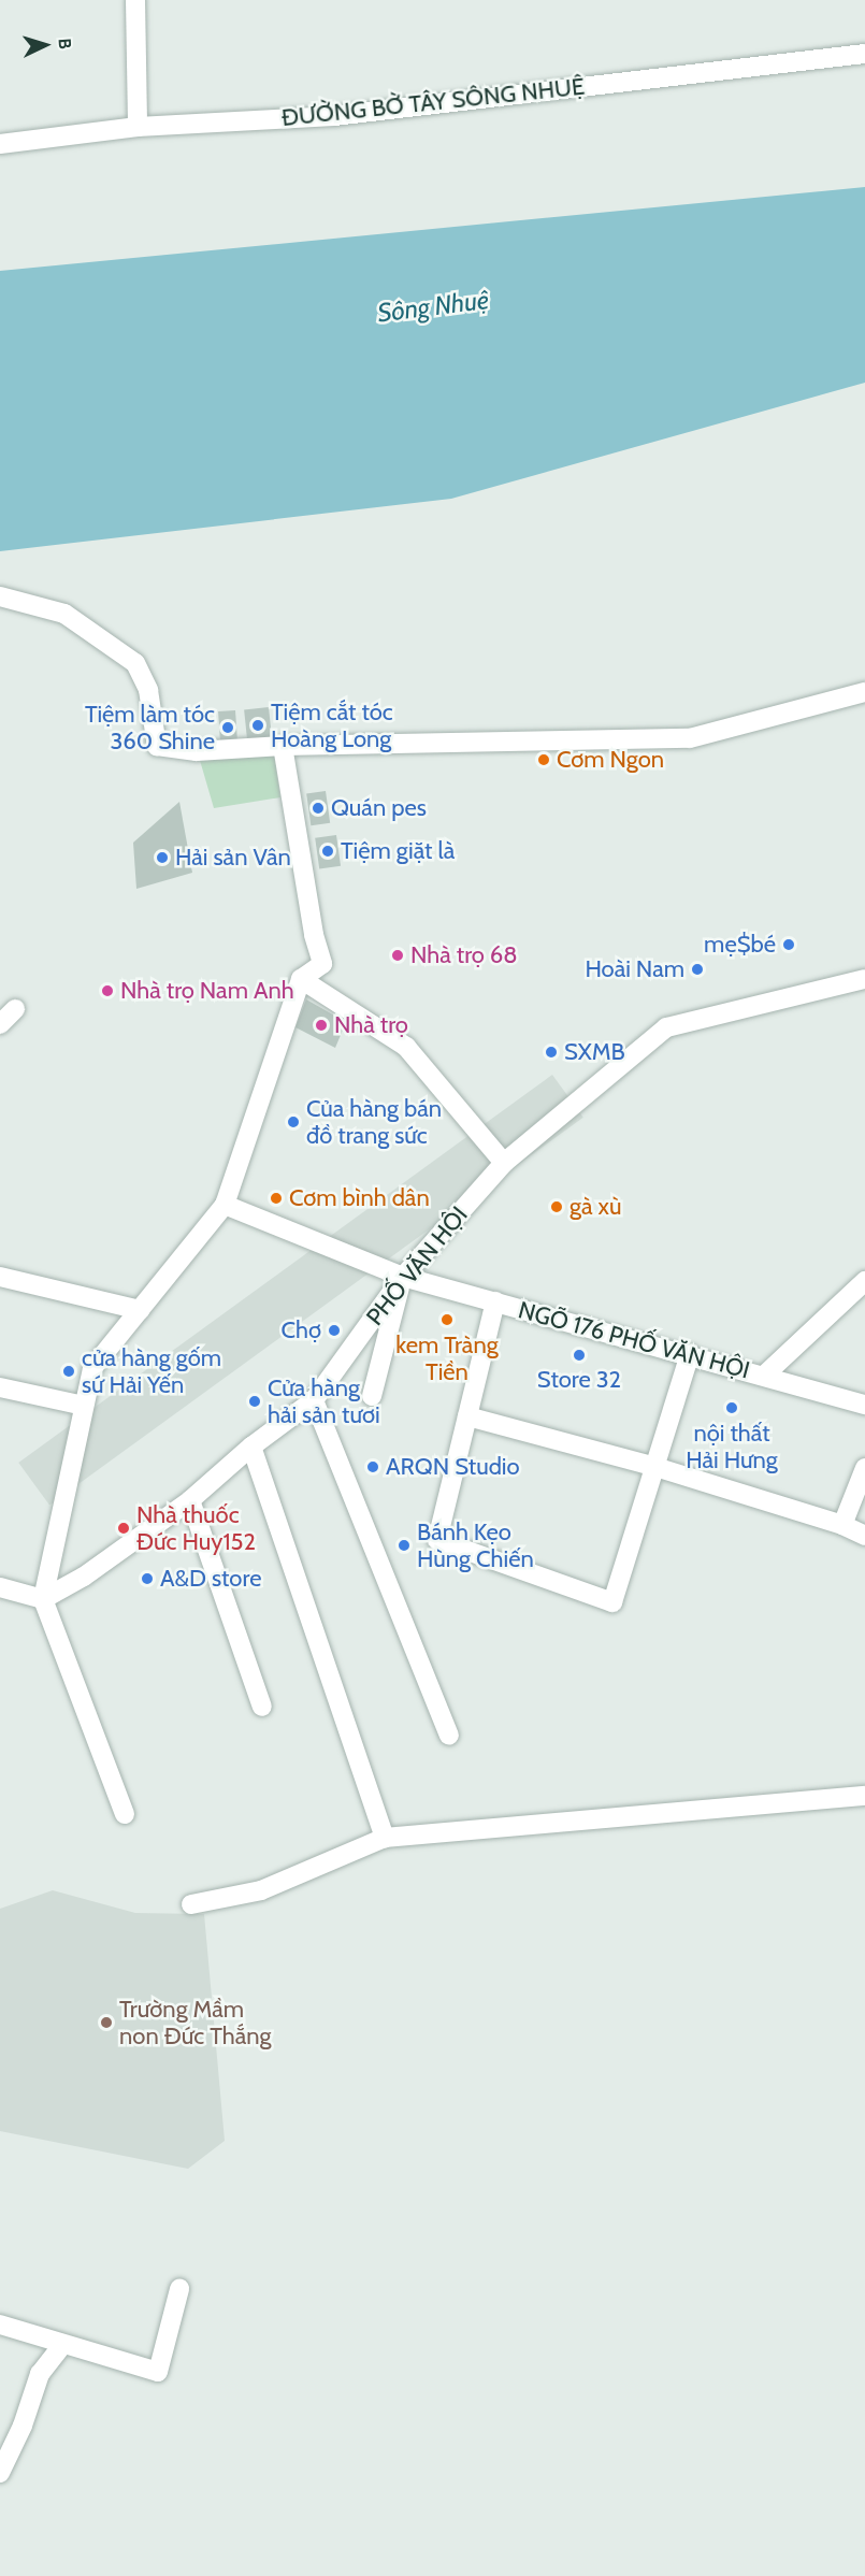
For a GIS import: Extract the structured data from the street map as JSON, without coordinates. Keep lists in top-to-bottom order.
{
  "streets": {
    "street": ["ĐƯỜNG BỜ TÂY SÔNG NHUỆ", "PHỐ VĂN HỘI", "NGÕ 176 PHỐ VĂN HỘI"]
  },
  "crossings": [
    ["PHỐ VĂN HỘI", "NGÕ 176 PHỐ VĂN HỘI"]
  ],
  "water": ["Sông Nhuệ"],
  "places": [
    "Tiệm cắt tóc Hoàng Long",
    "Tiệm làm tóc 360 Shine",
    "Cơm Ngon",
    "Quán pes",
    "Tiệm giặt là",
    "Hải sản Vân",
    "mẹ$bé",
    "Nhà trọ 68",
    "Hoài Nam",
    "Nhà trọ Nam Anh",
    "Nhà trọ",
    "SXMB",
    "Của hàng bán đồ trang sức",
    "Cơm bình dân",
    "gà xù",
    "kem Tràng Tiền",
    "Chợ",
    "Store 32",
    "cửa hàng gốm sứ Hải Yến",
    "Cửa hàng hải sản tươi",
    "nội thất Hải Hưng",
    "ARQN Studio",
    "Nhà thuốc Đức Huy152",
    "Bánh Kẹo Hùng Chiến",
    "A&D store",
    "Trường Mầm non Đức Thắng"
  ],
  "north": "right"
}
